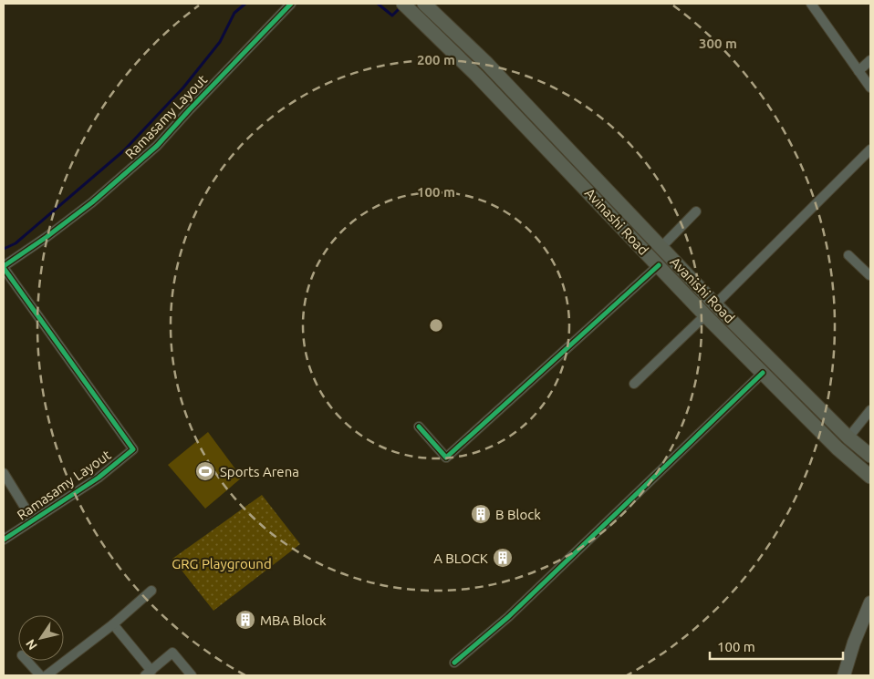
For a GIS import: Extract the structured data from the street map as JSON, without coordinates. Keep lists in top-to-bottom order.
{
  "streets": {
    "main road": ["Avinashi Road", "Avanishi Road"],
    "street": ["Ramasamy Layout"]
  },
  "parks": ["GRG Playground"],
  "places": {
    "sports": ["Sports Arena"],
    "building": ["B Block", "A BLOCK", "MBA Block"]
  },
  "scale_bar": "100 m",
  "north": "bottom left",
  "rings": ["300 m", "200 m", "100 m"]
}
